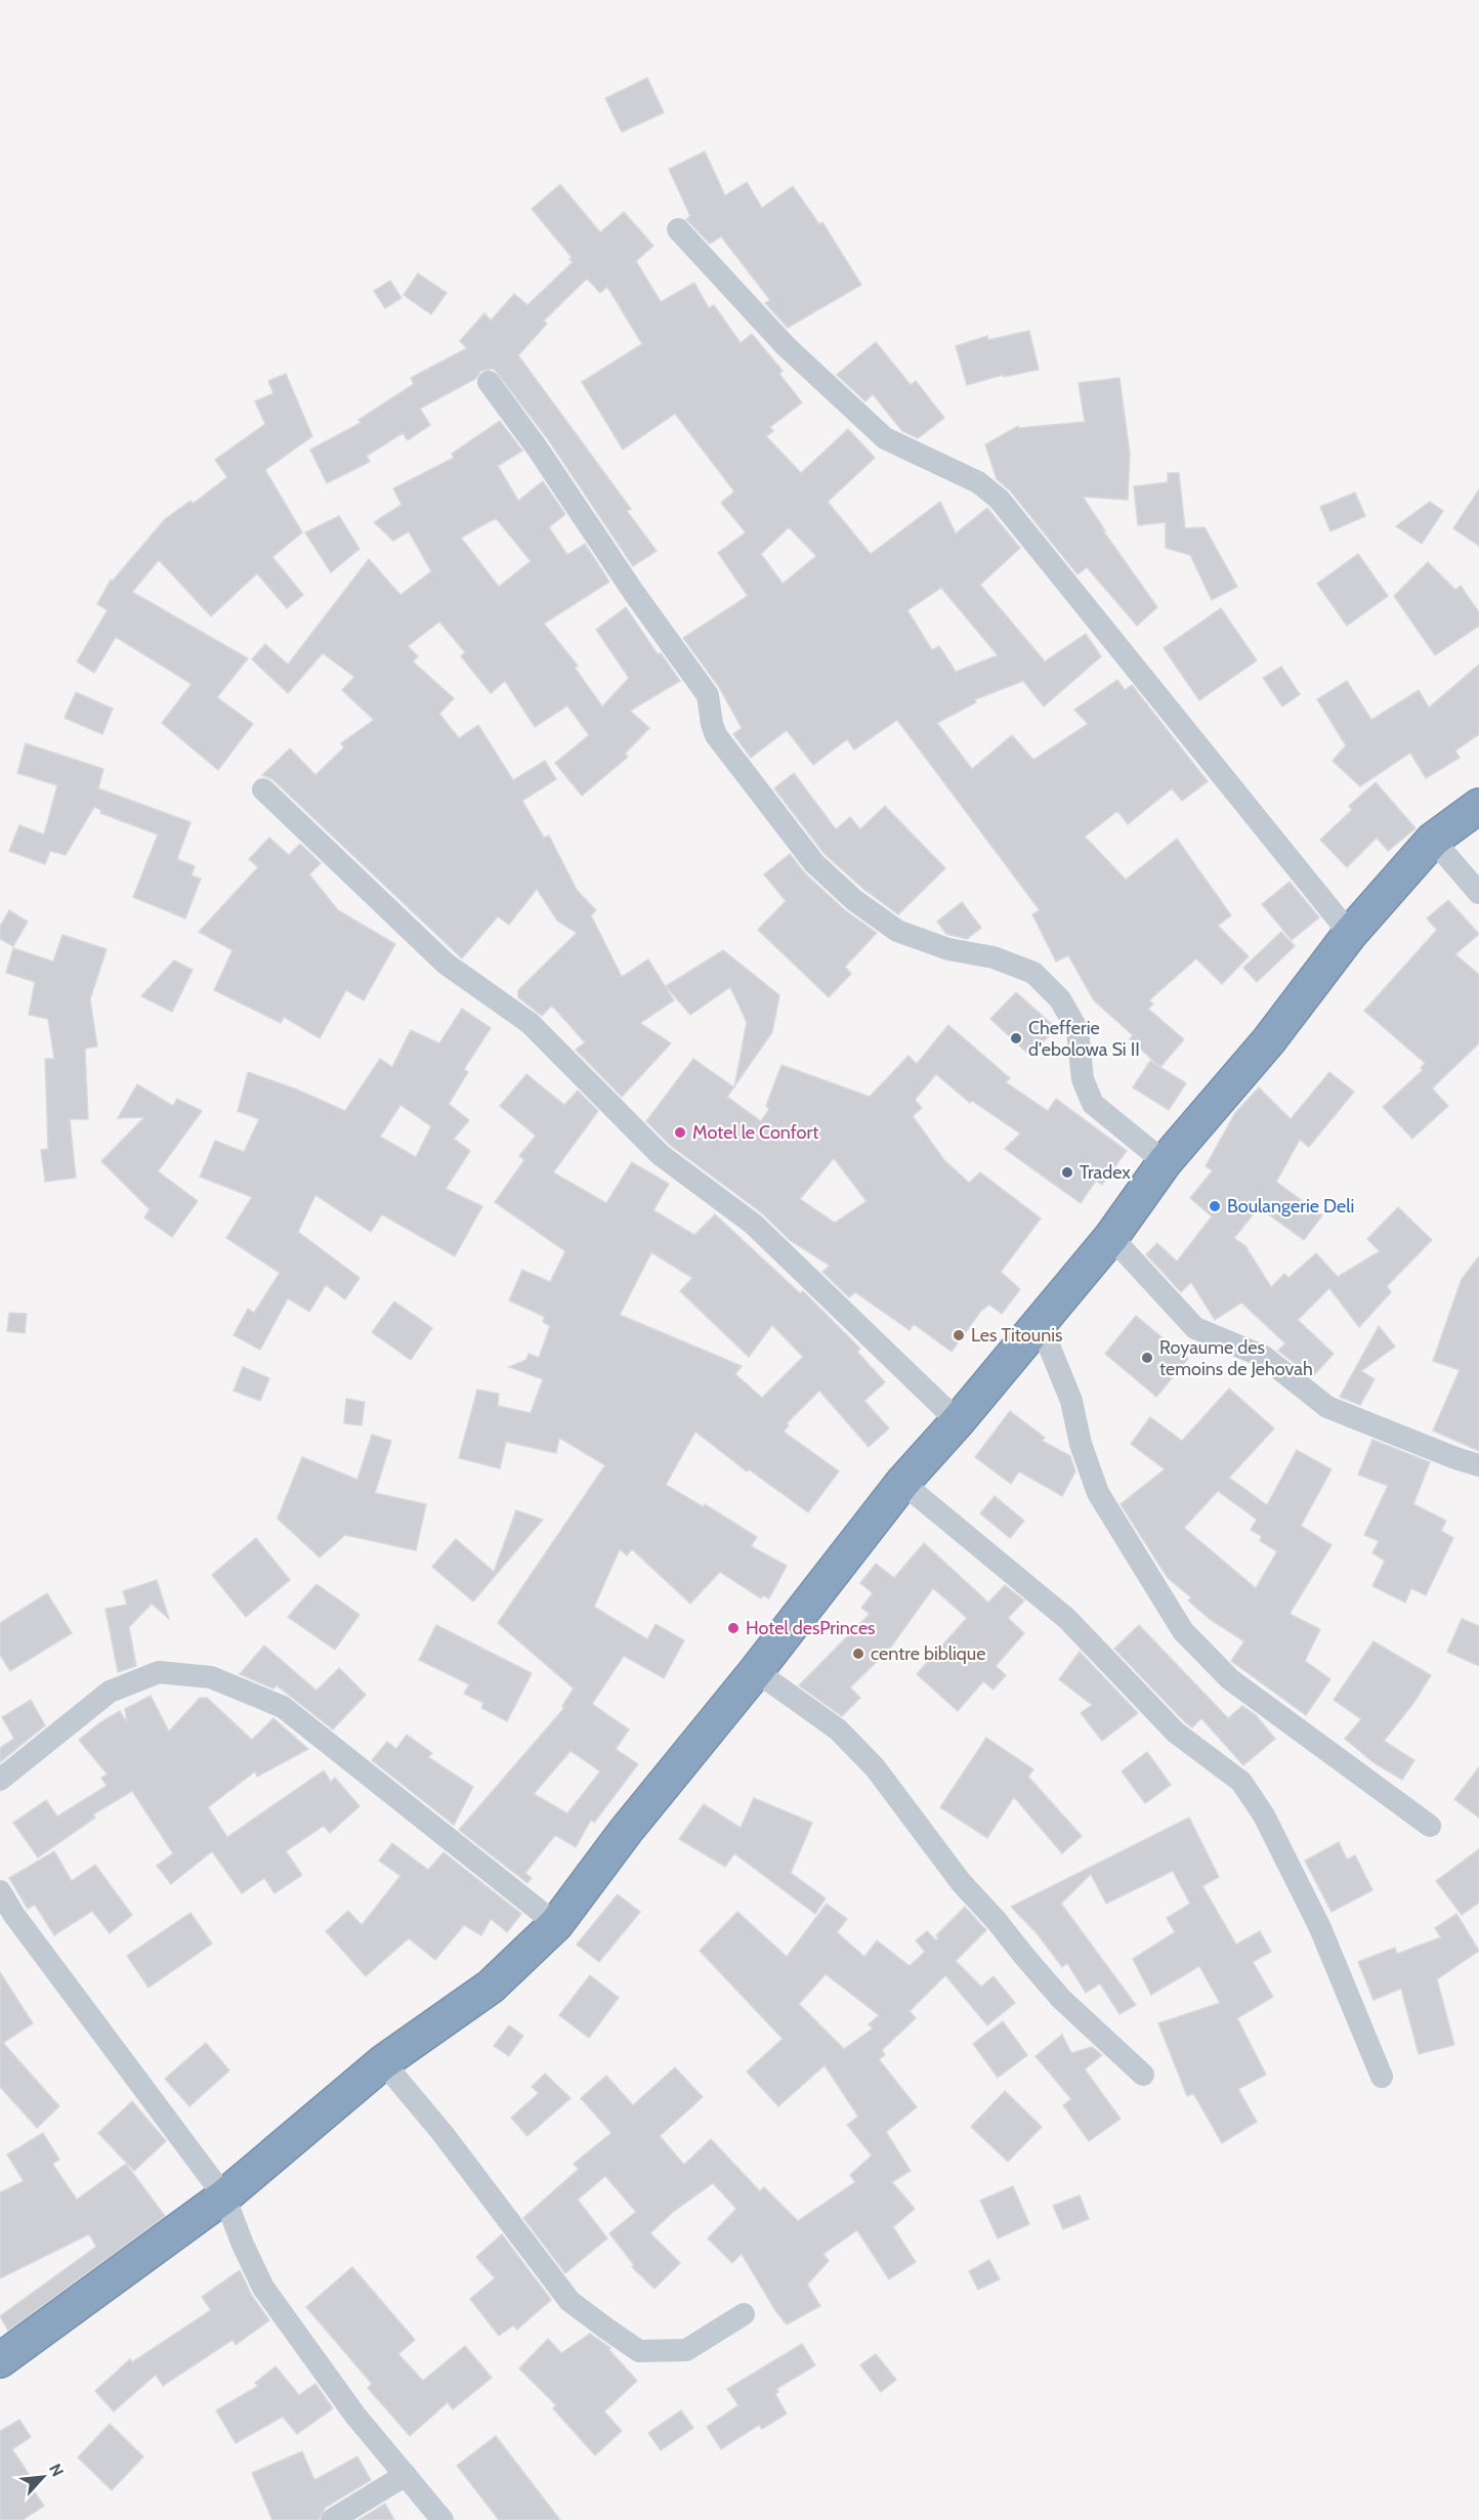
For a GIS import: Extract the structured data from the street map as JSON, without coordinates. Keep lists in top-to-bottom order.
{
  "places": [
    "Chefferie d'ebolowa Si II",
    "Motel le Confort",
    "Tradex",
    "Boulangerie Deli",
    "Les Titounis",
    "Royaume des temoins de Jehovah",
    "Hotel desPrinces",
    "centre biblique"
  ],
  "north": "top right"
}
